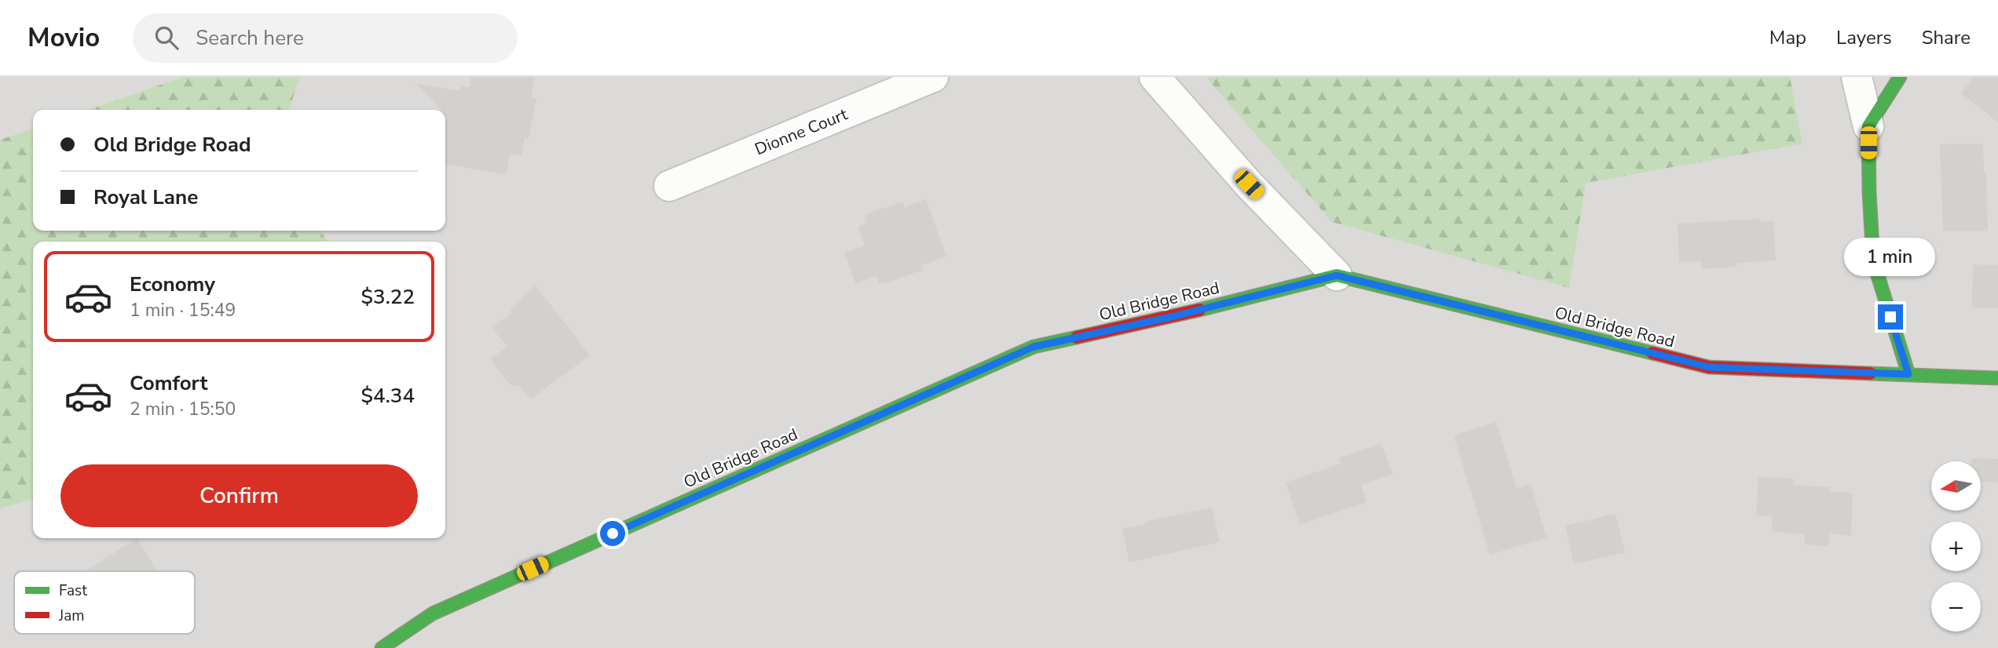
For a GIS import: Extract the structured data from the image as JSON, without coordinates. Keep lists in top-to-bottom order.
{
  "streets": {
    "street": ["Dionne Court", "Old Bridge Road"]
  },
  "legend": ["Fast", "Jam"],
  "north": "left",
  "page": {
    "header": "Movio",
    "search": "Search here",
    "nav": ["Map", "Layers", "Share"],
    "banner": ["Old Bridge Road", "Royal Lane"],
    "bubble": "1 min",
    "list": [
      {
        "name": "Economy",
        "note": "1 min · 15:49",
        "value": "$3.22"
      },
      {
        "name": "Comfort",
        "note": "2 min · 15:50",
        "value": "$4.34"
      }
    ],
    "buttons": "Confirm",
    "map_buttons": ["+", "−"]
  }
}
